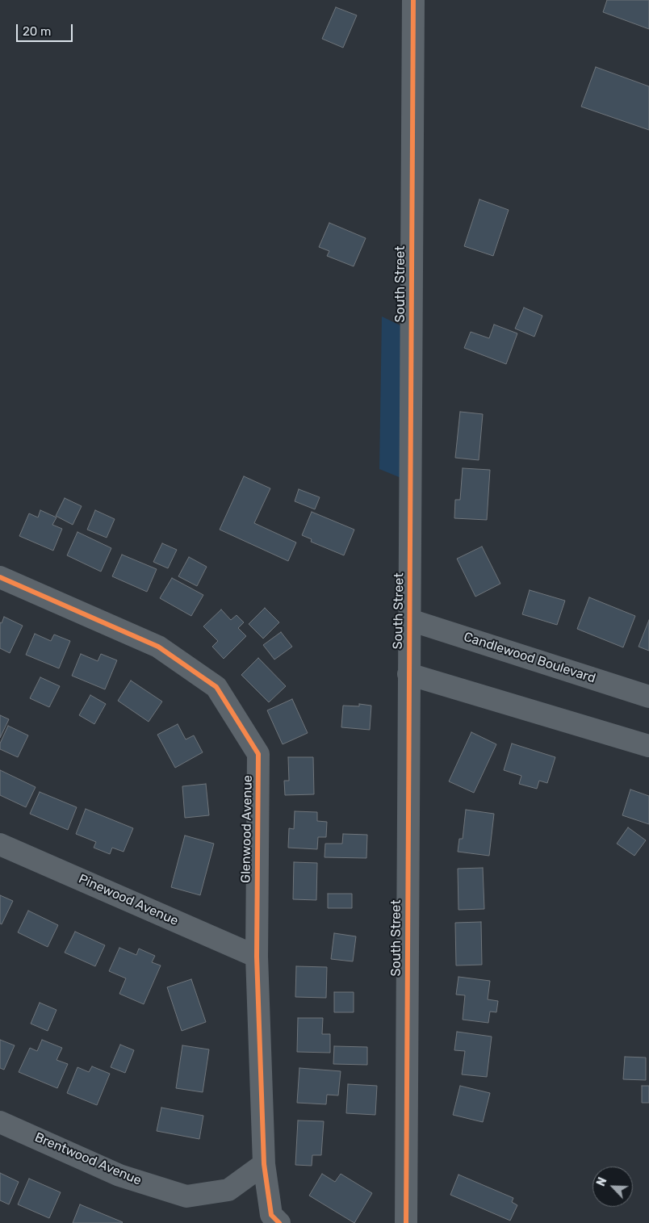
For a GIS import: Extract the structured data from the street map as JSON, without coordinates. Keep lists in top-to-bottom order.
{
  "streets": {
    "street": [
      "South Street",
      "Candlewood Boulevard",
      "Glenwood Avenue",
      "Pinewood Avenue",
      "Brentwood Avenue"
    ]
  },
  "crossings": [
    ["South Street", "Candlewood Boulevard"],
    ["Glenwood Avenue", "Pinewood Avenue"],
    ["Glenwood Avenue", "Brentwood Avenue"]
  ],
  "scale_bar": "20 m",
  "north": "top left"
}
